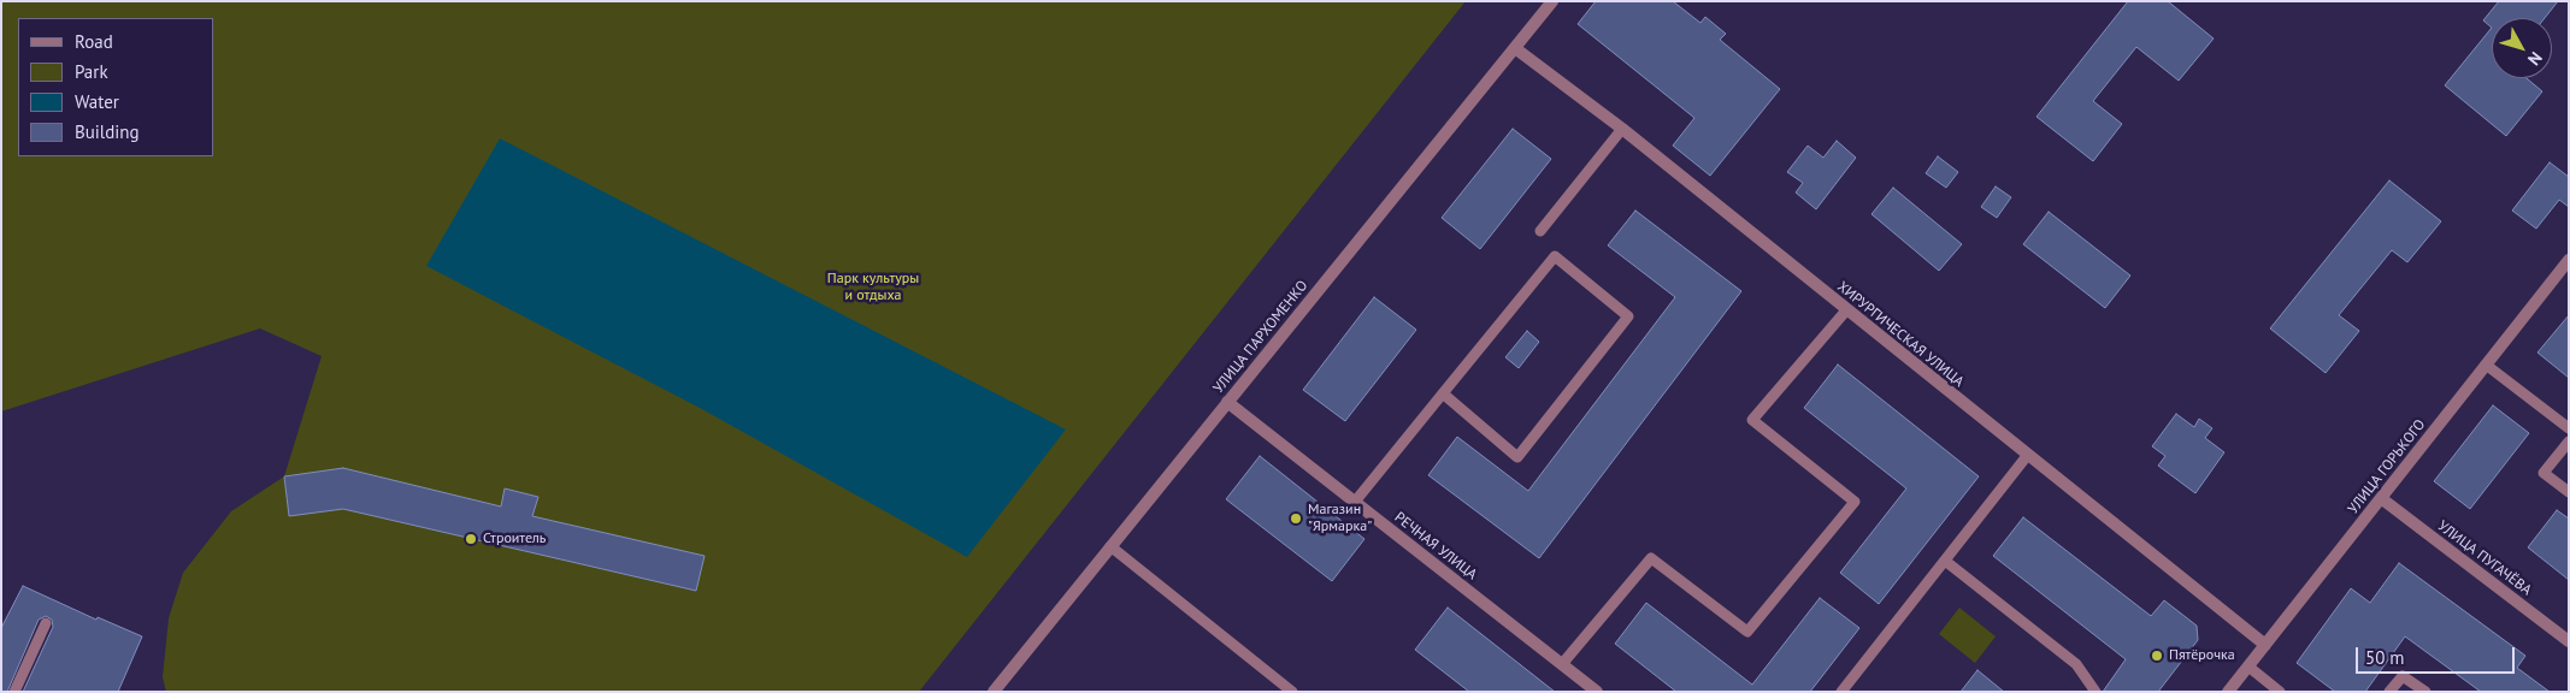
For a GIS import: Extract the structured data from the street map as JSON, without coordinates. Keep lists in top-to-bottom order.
{
  "streets": {
    "street": [
      "ХИРУРГИЧЕСКАЯ УЛИЦА",
      "УЛИЦА ПАРХОМЕНКО",
      "УЛИЦА ГОРЬКОГО",
      "РЕЧНАЯ УЛИЦА",
      "УЛИЦА ПУГАЧЁВА"
    ]
  },
  "crossings": [
    ["ХИРУРГИЧЕСКАЯ УЛИЦА", "УЛИЦА ПАРХОМЕНКО"],
    ["ХИРУРГИЧЕСКАЯ УЛИЦА", "УЛИЦА ГОРЬКОГО"],
    ["УЛИЦА ПАРХОМЕНКО", "РЕЧНАЯ УЛИЦА"],
    ["УЛИЦА ГОРЬКОГО", "УЛИЦА ПУГАЧЁВА"]
  ],
  "parks": ["Парк культуры и отдыха"],
  "places": ["Магазин \"Ярмарка\"", "Строитель", "Пятёрочка"],
  "legend": [
    "Road",
    "Park",
    "Water",
    "Building"
  ],
  "scale_bar": "50 m",
  "north": "bottom right"
}
